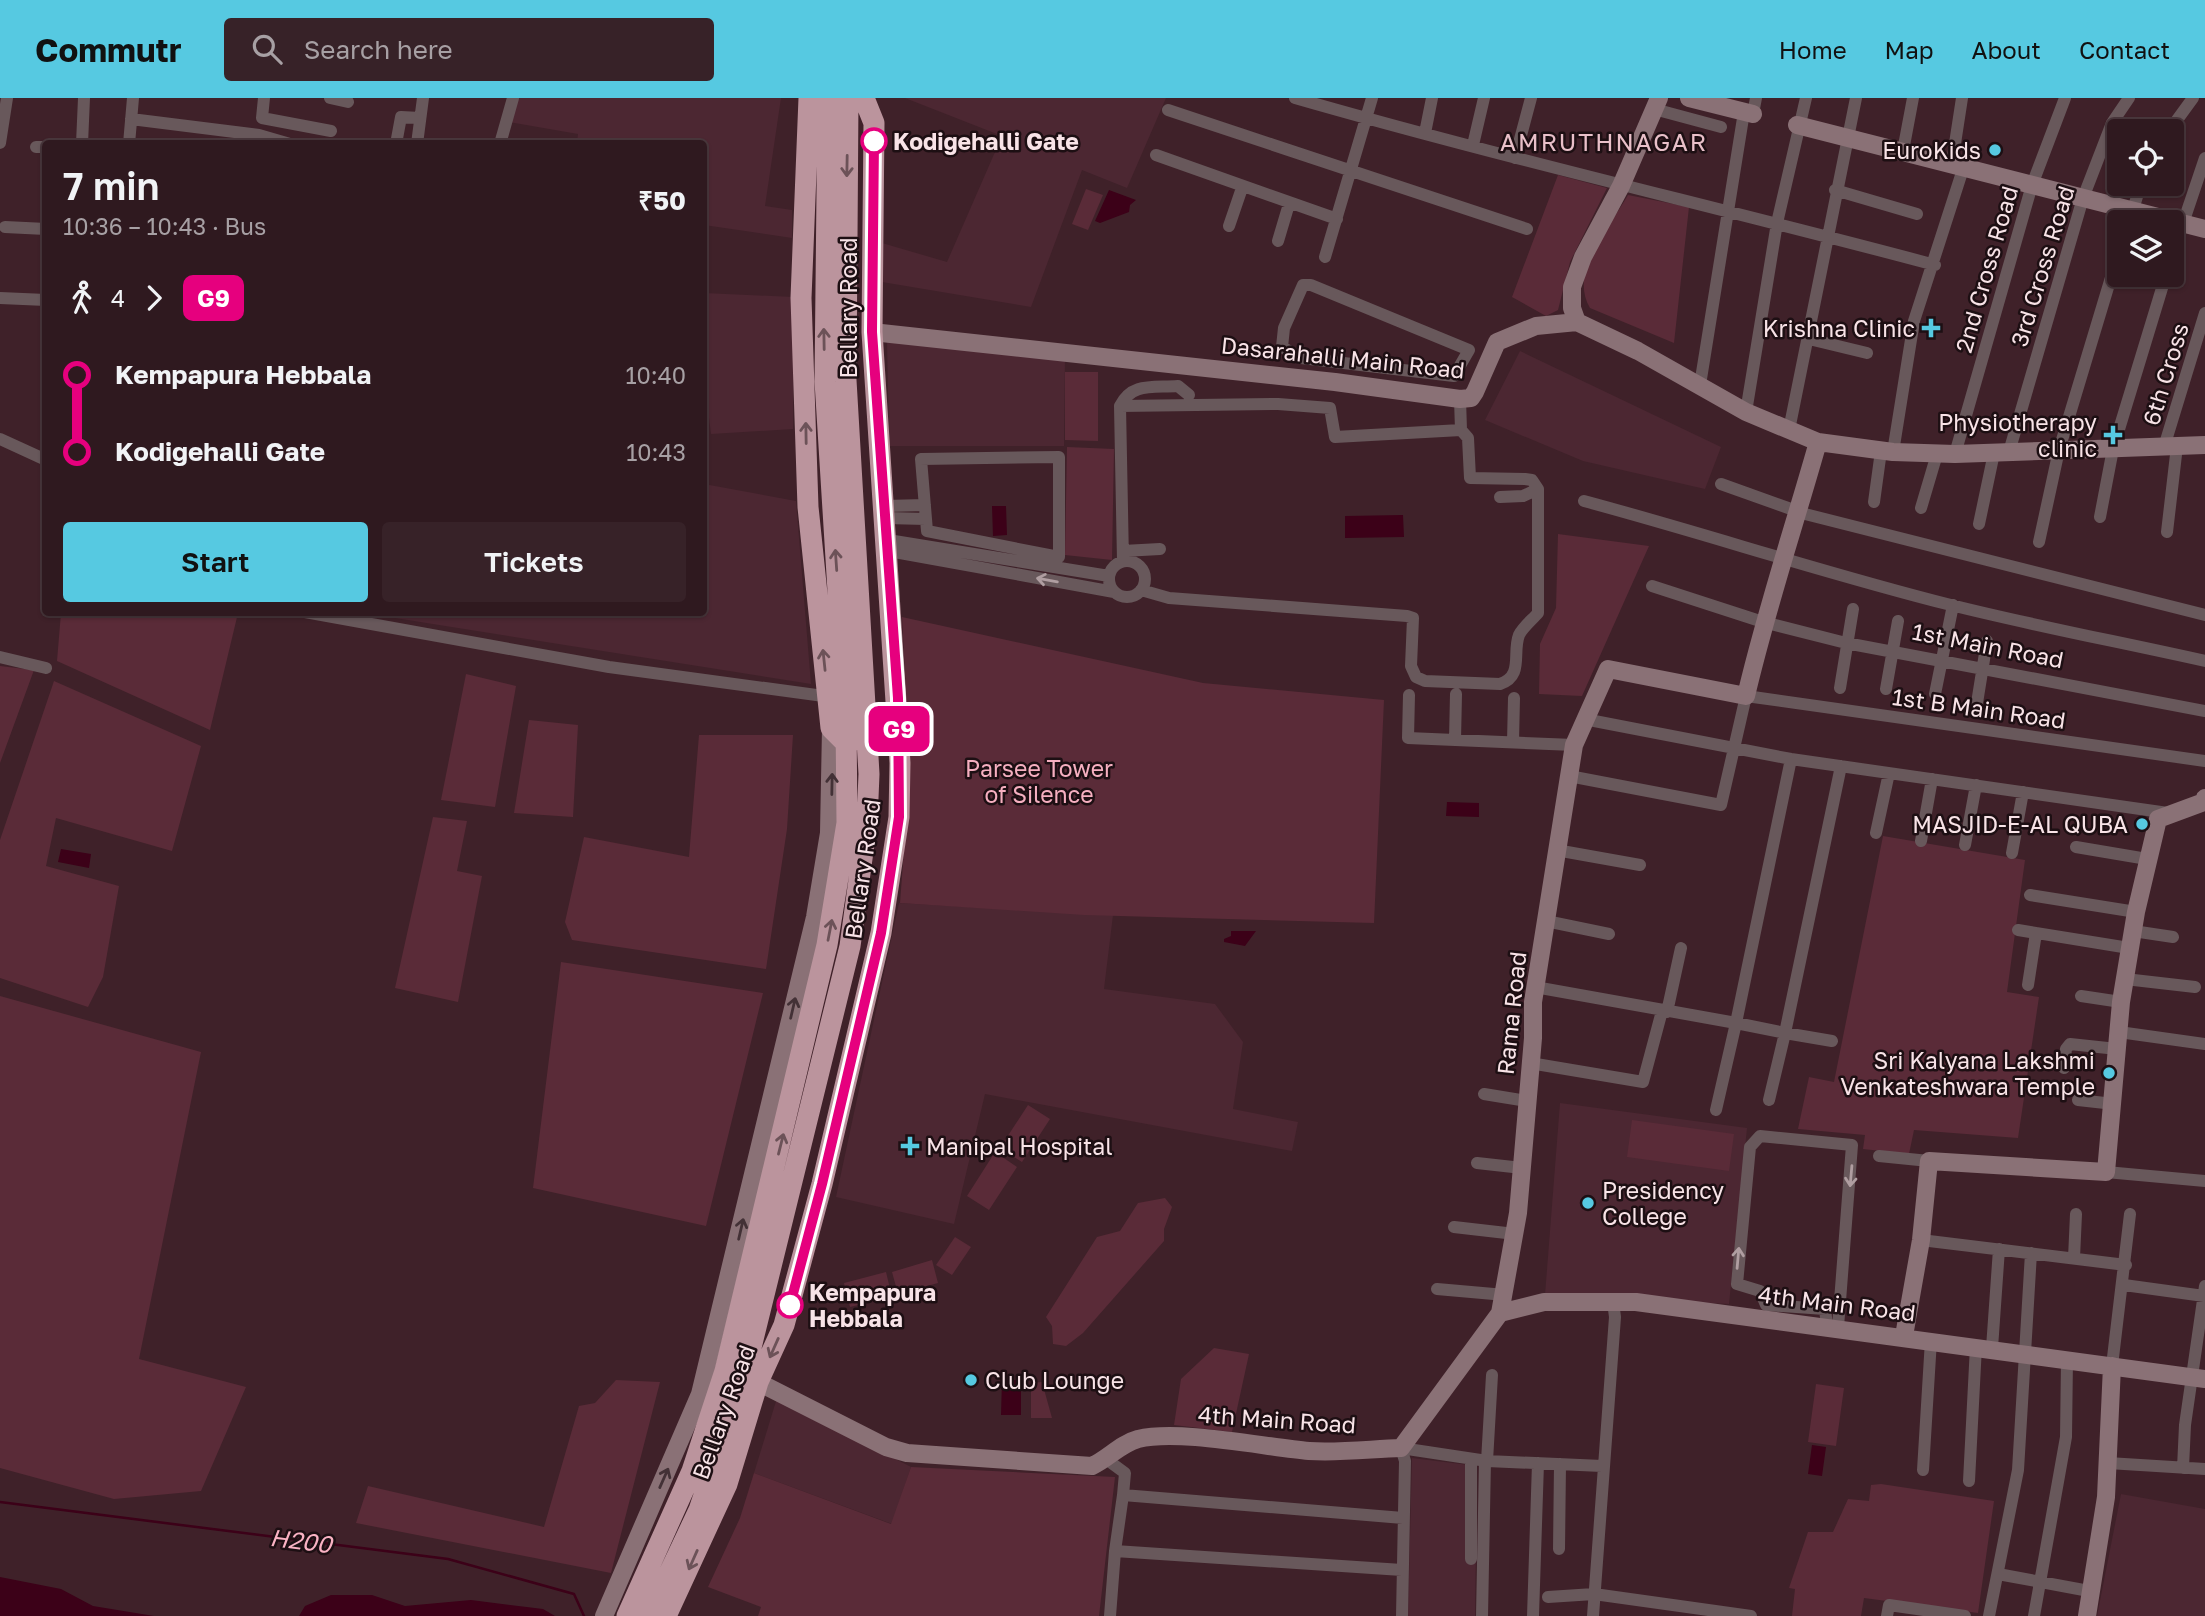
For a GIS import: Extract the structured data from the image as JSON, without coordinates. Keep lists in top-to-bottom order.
{
  "streets": {
    "highway": ["Bellary Road"],
    "street": [
      "3rd Cross Road",
      "2nd Cross Road",
      "Dasarahalli Main Road",
      "6th Cross",
      "1st Main Road",
      "1st B Main Road",
      "Rama Road",
      "4th Main Road"
    ]
  },
  "crossings": [
    ["Bellary Road", "Dasarahalli Main Road"],
    ["Bellary Road", "4th Main Road"],
    ["1st B Main Road", "Rama Road"],
    ["Rama Road", "4th Main Road"]
  ],
  "districts": ["AMRUTHNAGAR"],
  "water": ["H200"],
  "parks": ["Parsee Tower of Silence"],
  "places": {
    "other": [
      "Kodigehalli Gate",
      "EuroKids",
      "MASJID-E-AL QUBA",
      "Sri Kalyana Lakshmi Venkateshwara Temple",
      "Presidency College",
      "Kempapura Hebbala",
      "Club Lounge"
    ],
    "health": ["Krishna Clinic", "Physiotherapy clinic", "Manipal Hospital"]
  },
  "lines": ["bus line G9"],
  "page": {
    "header": "Commutr",
    "search": "Search here",
    "nav": [
      "Home",
      "Map",
      "About",
      "Contact"
    ],
    "on_map": "G9",
    "heading": ["7 min", "10:36 – 10:43 · Bus", "₹50"],
    "legs": ["4", "G9"],
    "list": [
      {
        "name": "Kempapura Hebbala",
        "value": "10:40"
      },
      {
        "name": "Kodigehalli Gate",
        "value": "10:43"
      }
    ],
    "buttons": ["Start", "Tickets"]
  }
}
